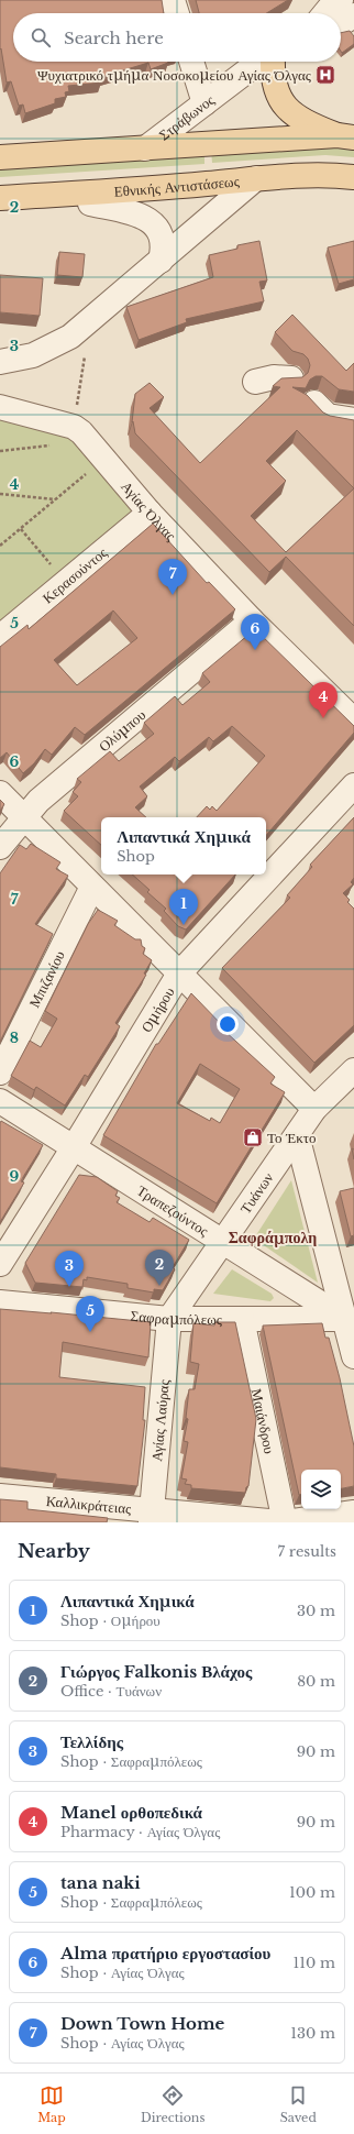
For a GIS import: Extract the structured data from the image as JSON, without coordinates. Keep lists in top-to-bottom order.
{
  "streets": {
    "main road": ["Εθνικής Αντιστάσεως"],
    "street": [
      "Στράβωνος",
      "Αγίας Όλγας",
      "Κερασούντος",
      "Ολύμπου",
      "Μπιζανίου",
      "Ομήρου",
      "Τυάνων",
      "Τραπεζούντος",
      "Σαφραμπόλεως",
      "Αγίας Λαύρας",
      "Μαιάνδρου",
      "Καλλικράτειας"
    ]
  },
  "crossings": [
    ["Αγίας Όλγας", "Κερασούντος"],
    ["Αγίας Όλγας", "Ολύμπου"],
    ["Ομήρου", "Τραπεζούντος"],
    ["Τυάνων", "Τραπεζούντος"],
    ["Τυάνων", "Σαφραμπόλεως"],
    ["Τυάνων", "Αγίας Λαύρας"],
    ["Τραπεζούντος", "Σαφραμπόλεως"],
    ["Σαφραμπόλεως", "Αγίας Λαύρας"],
    ["Σαφραμπόλεως", "Μαιάνδρου"],
    ["Αγίας Λαύρας", "Καλλικράτειας"],
    ["Μαιάνδρου", "Καλλικράτειας"]
  ],
  "districts": ["Σαφράμπολη"],
  "places": {
    "hospital": ["Ψυχιατρικό τμήμα Νοσοκομείου Αγίας Όλγας"],
    "shop": ["Το Έκτο"]
  },
  "page": {
    "search": "Search here",
    "pins": [
      "7",
      "6",
      "4",
      "1",
      "2",
      "3",
      "5"
    ],
    "popup": ["Λιπαντικά Χημικά", "Shop"],
    "heading": ["Nearby", "7 results"],
    "list": [
      {
        "mark": "1",
        "name": "Λιπαντικά Χημικά",
        "note": "Shop · Ομήρου",
        "value": "30 m"
      },
      {
        "mark": "2",
        "name": "Γιώργος Falkonis Βλάχος",
        "note": "Office · Τυάνων",
        "value": "80 m"
      },
      {
        "mark": "3",
        "name": "Τελλίδης",
        "note": "Shop · Σαφραμπόλεως",
        "value": "90 m"
      },
      {
        "mark": "4",
        "name": "Manel ορθοπεδικά",
        "note": "Pharmacy · Αγίας Όλγας",
        "value": "90 m"
      },
      {
        "mark": "5",
        "name": "tana naki",
        "note": "Shop · Σαφραμπόλεως",
        "value": "100 m"
      },
      {
        "mark": "6",
        "name": "Alma πρατήριο εργοστασίου",
        "note": "Shop · Αγίας Όλγας",
        "value": "110 m"
      },
      {
        "mark": "7",
        "name": "Down Town Home",
        "note": "Shop · Αγίας Όλγας",
        "value": "130 m"
      }
    ],
    "nav": ["Map", "Directions", "Saved"]
  },
  "grid": {
    "rows": [
      "2",
      "3",
      "4",
      "5",
      "6",
      "7",
      "8",
      "9"
    ]
  }
}
